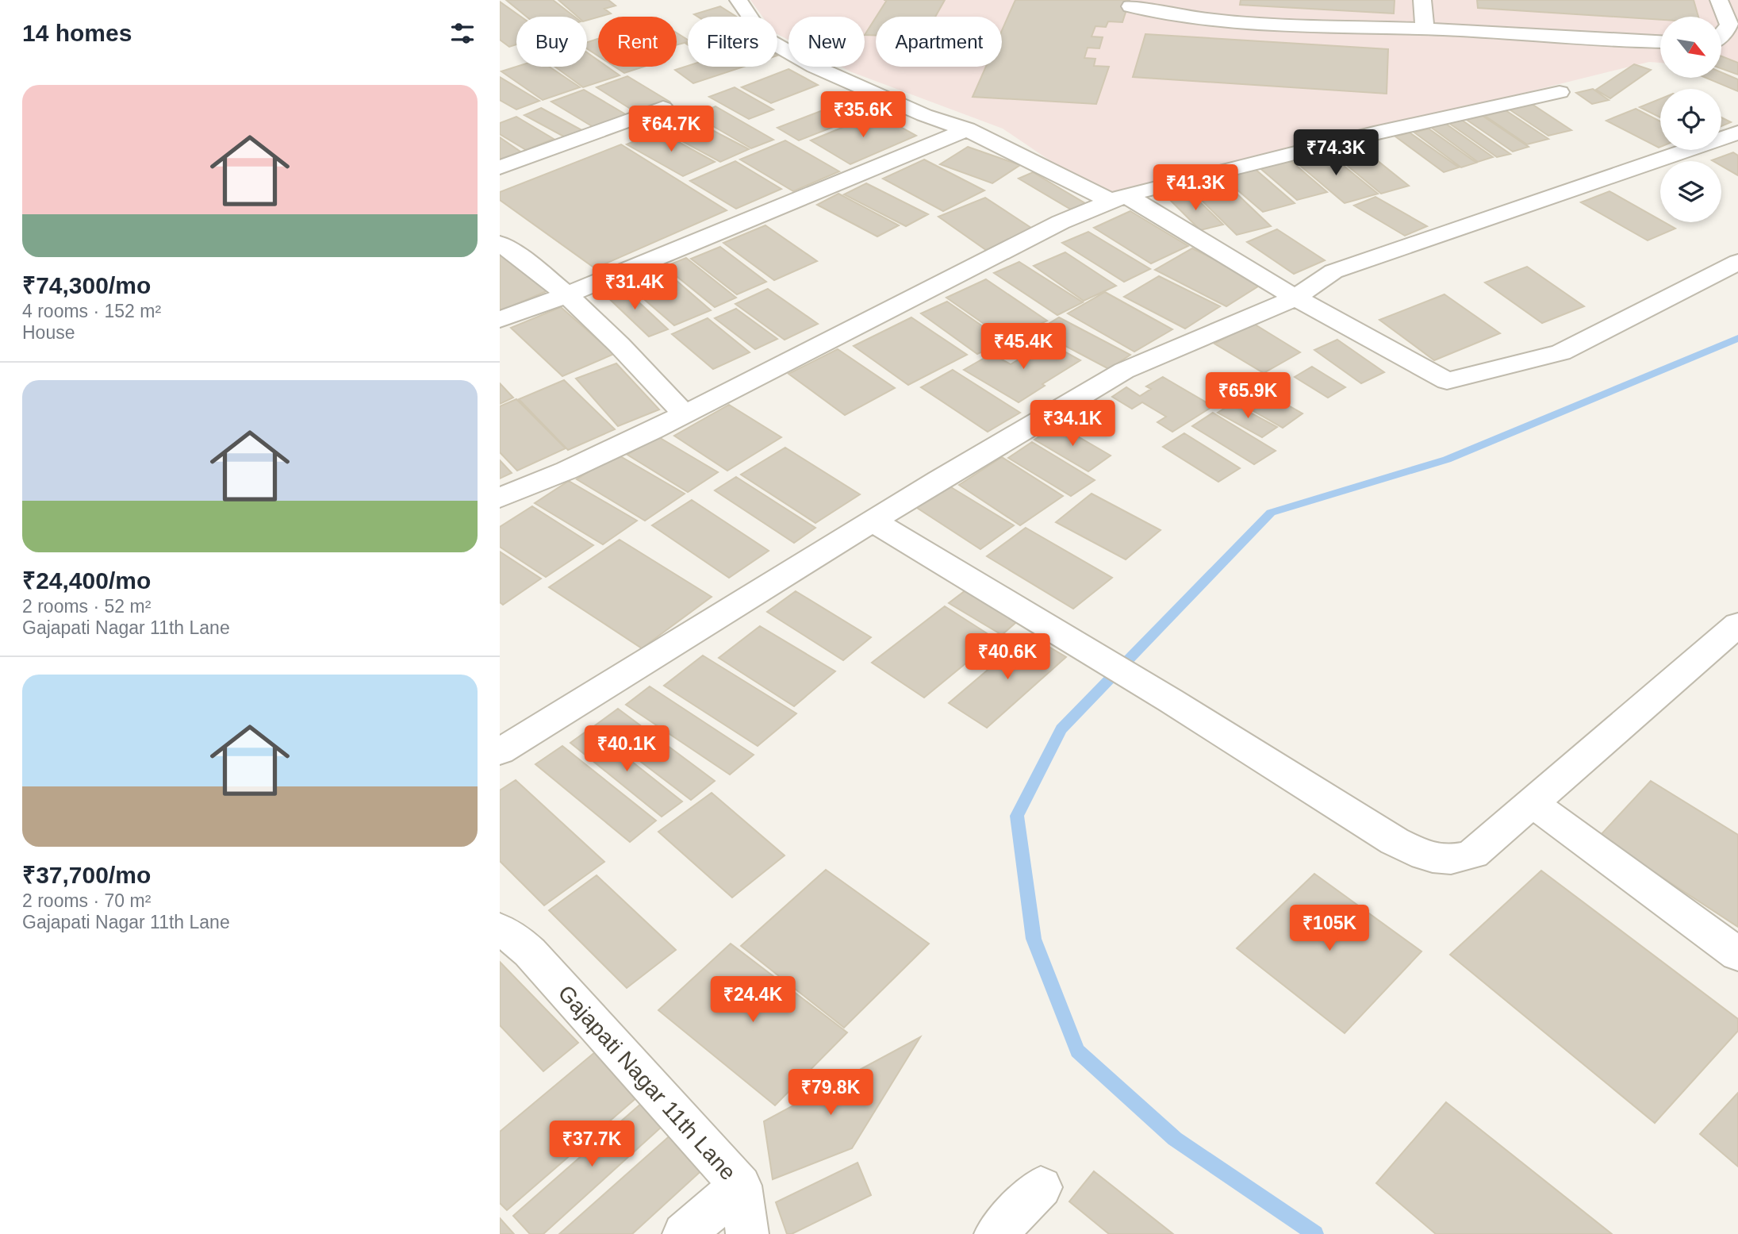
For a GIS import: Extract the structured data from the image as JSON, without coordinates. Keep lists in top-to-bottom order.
{
  "streets": {
    "street": ["Gajapati Nagar 11th Lane"]
  },
  "north": "bottom right",
  "page": {
    "heading": "14 homes",
    "chip": [
      "Buy",
      "Rent",
      "Filters",
      "New",
      "Apartment"
    ],
    "list": [
      {
        "name": "₹74,300/mo",
        "note": "4 rooms · 152 m² · House"
      },
      {
        "name": "₹24,400/mo",
        "note": "2 rooms · 52 m² · Gajapati Nagar 11th Lane"
      },
      {
        "name": "₹37,700/mo",
        "note": "2 rooms · 70 m² · Gajapati Nagar 11th Lane"
      }
    ],
    "price": [
      "₹35.6K",
      "₹64.7K",
      "₹74.3K",
      "₹41.3K",
      "₹31.4K",
      "₹45.4K",
      "₹65.9K",
      "₹34.1K",
      "₹40.6K",
      "₹40.1K",
      "₹105K",
      "₹24.4K",
      "₹79.8K",
      "₹37.7K"
    ]
  }
}
